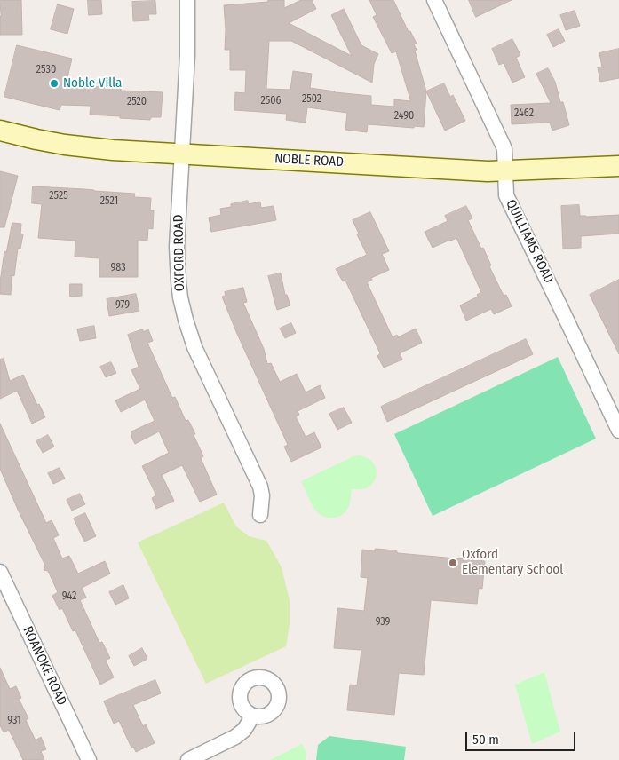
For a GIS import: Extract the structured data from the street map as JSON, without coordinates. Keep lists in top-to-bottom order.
{
  "streets": {
    "main road": ["NOBLE ROAD"],
    "street": ["QUILLIAMS ROAD", "OXFORD ROAD", "ROANOKE ROAD"]
  },
  "crossings": [
    ["NOBLE ROAD", "QUILLIAMS ROAD"],
    ["NOBLE ROAD", "OXFORD ROAD"]
  ],
  "places": ["Noble Villa", "Oxford Elementary School"],
  "house_numbers": [
    "2530",
    "2502",
    "2506",
    "2520",
    "2462",
    "2490",
    "2525",
    "2521",
    "983",
    "979",
    "942",
    "939",
    "931"
  ],
  "scale_bar": "50 m"
}
